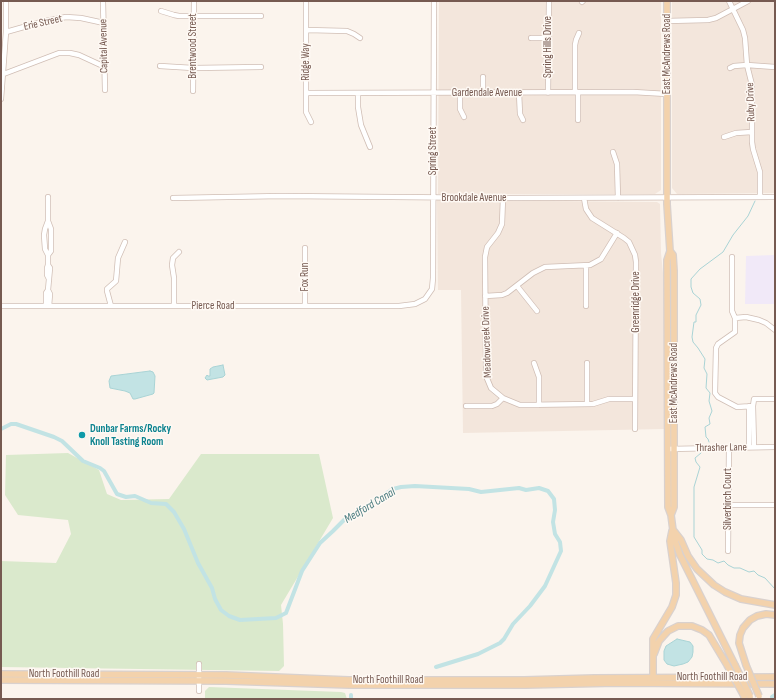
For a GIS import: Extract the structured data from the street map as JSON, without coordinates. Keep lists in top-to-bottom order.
{
  "streets": {
    "main road": ["East McAndrews Road", "North Foothill Road"],
    "street": [
      "Erie Street",
      "Capital Avenue",
      "Brentwood Street",
      "Spring Hills Drive",
      "Ridge Way",
      "Gardendale Avenue",
      "Ruby Drive",
      "Spring Street",
      "Brookdale Avenue",
      "Fox Run",
      "Greenridge Drive",
      "Pierce Road",
      "Meadowcreek Drive",
      "Thrasher Lane",
      "Silverbirch Court"
    ]
  },
  "crossings": [
    ["Erie Street", "Capital Avenue"],
    ["Spring Hills Drive", "Gardendale Avenue"],
    ["East McAndrews Road", "Gardendale Avenue"],
    ["East McAndrews Road", "Brookdale Avenue"],
    ["East McAndrews Road", "Thrasher Lane"],
    ["Ridge Way", "Gardendale Avenue"],
    ["Gardendale Avenue", "Spring Street"],
    ["Ruby Drive", "Brookdale Avenue"],
    ["Spring Street", "Brookdale Avenue"],
    ["Spring Street", "Pierce Road"],
    ["Brookdale Avenue", "Greenridge Drive"],
    ["Brookdale Avenue", "Meadowcreek Drive"],
    ["Fox Run", "Pierce Road"],
    ["Thrasher Lane", "Silverbirch Court"]
  ],
  "water": ["Medford Canal"],
  "places": ["Dunbar Farms/Rocky Knoll Tasting Room"]
}
